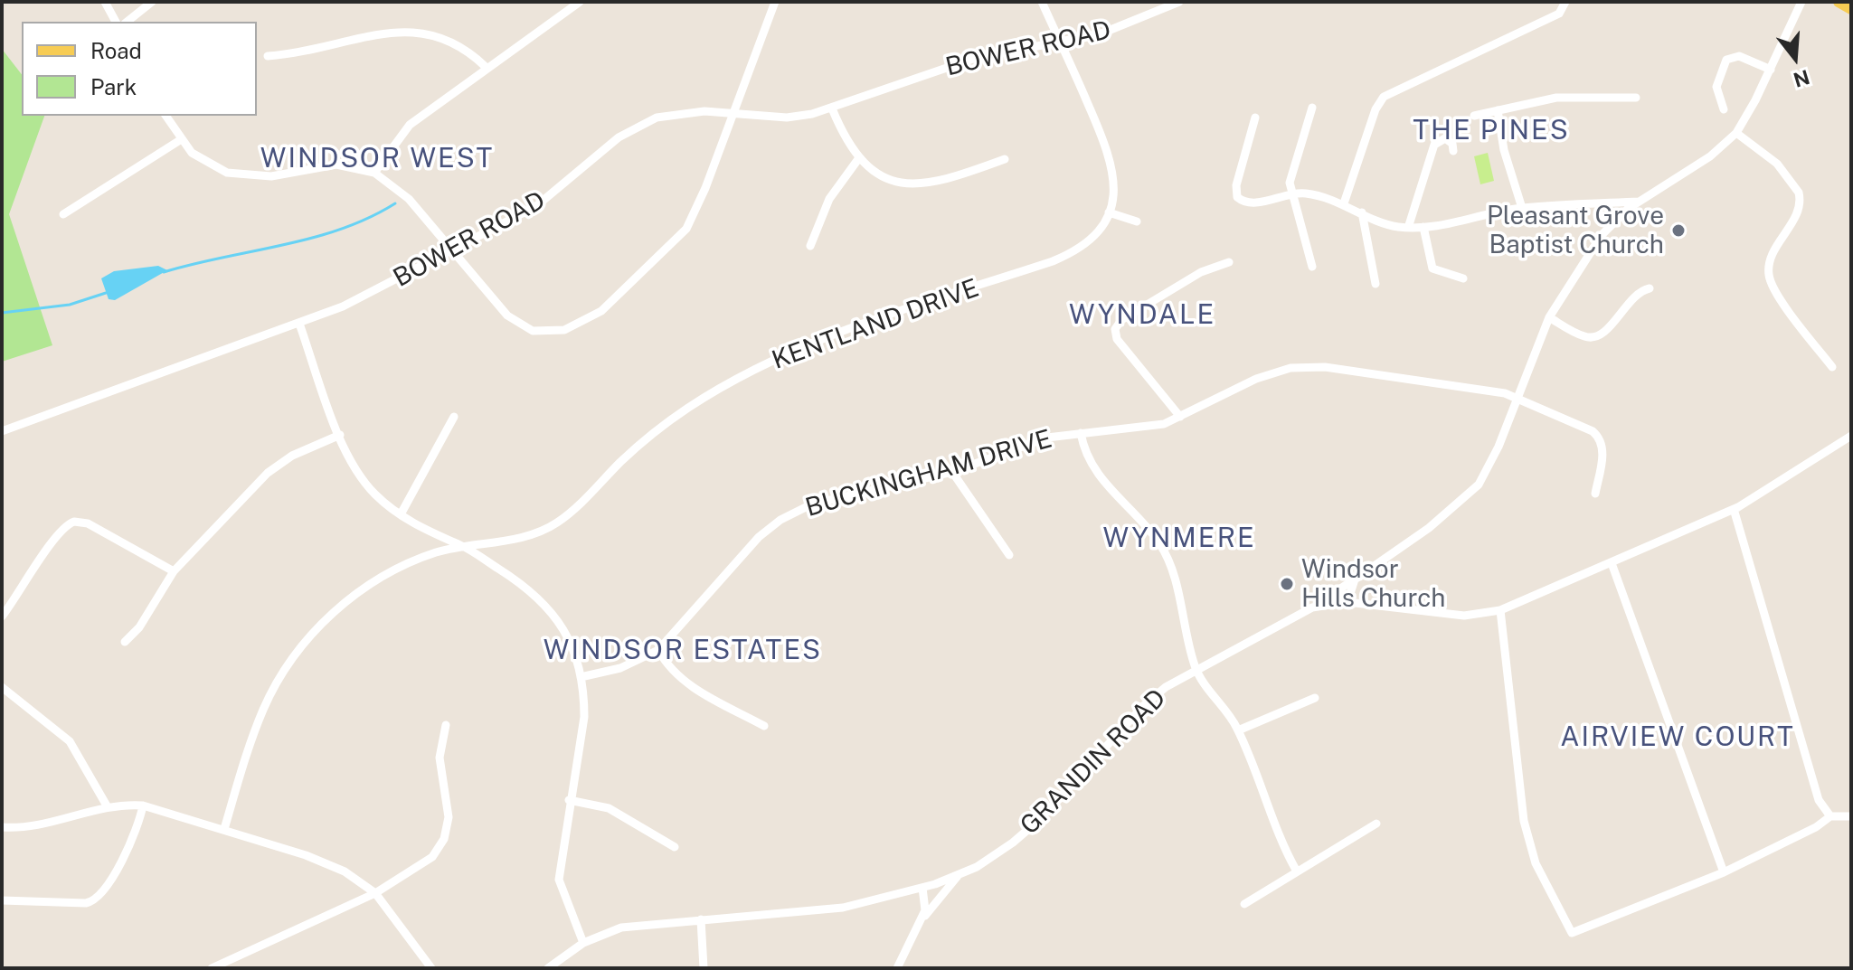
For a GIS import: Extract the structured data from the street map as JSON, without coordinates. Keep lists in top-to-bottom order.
{
  "streets": {
    "street": [
      "BOWER ROAD",
      "KENTLAND DRIVE",
      "BUCKINGHAM DRIVE",
      "GRANDIN ROAD"
    ]
  },
  "districts": [
    "THE PINES",
    "WINDSOR WEST",
    "WYNDALE",
    "WYNMERE",
    "WINDSOR ESTATES",
    "AIRVIEW COURT"
  ],
  "places": ["Pleasant Grove Baptist Church", "Windsor Hills Church"],
  "legend": ["Road", "Park"],
  "north": "bottom"
}
